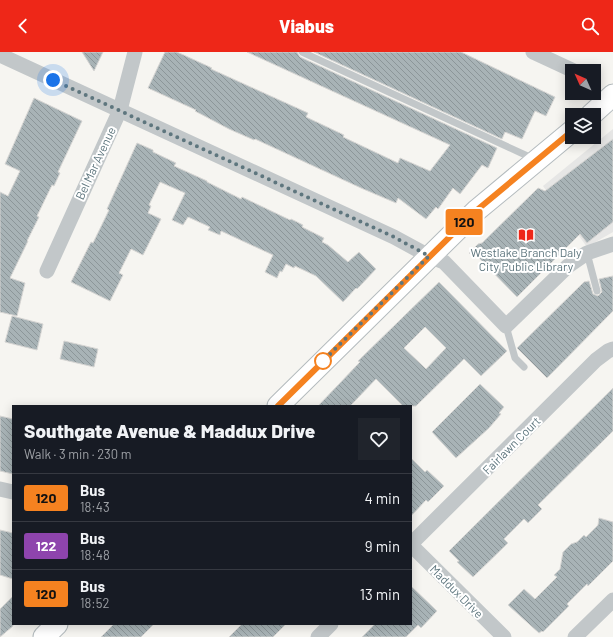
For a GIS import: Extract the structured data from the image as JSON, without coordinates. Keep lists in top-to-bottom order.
{
  "streets": {
    "street": ["Bel Mar Avenue", "Fairlawn Court", "Maddux Drive"]
  },
  "places": {
    "library": ["Westlake Branch Daly City Public Library"]
  },
  "lines": ["bus line 120"],
  "north": "top left",
  "page": {
    "header": "Viabus",
    "on_map": "120",
    "heading": ["Southgate Avenue & Maddux Drive", "Walk · 3 min · 230 m"],
    "list": [
      {
        "mark": "120",
        "name": "Bus",
        "note": "18:43",
        "value": "4 min"
      },
      {
        "mark": "122",
        "name": "Bus",
        "note": "18:48",
        "value": "9 min"
      },
      {
        "mark": "120",
        "name": "Bus",
        "note": "18:52",
        "value": "13 min"
      }
    ]
  }
}
